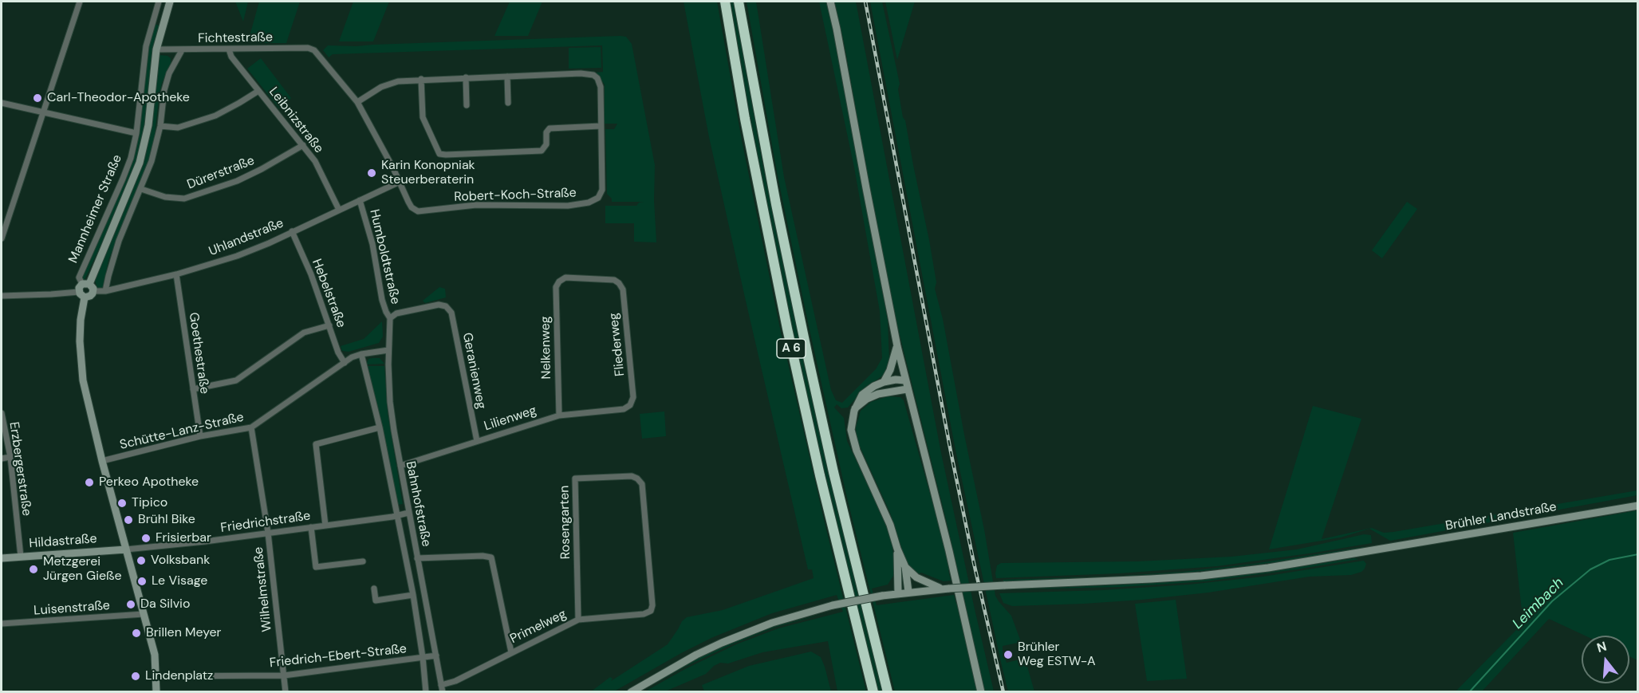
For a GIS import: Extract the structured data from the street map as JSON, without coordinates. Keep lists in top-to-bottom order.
{
  "streets": {
    "highway": ["A 6"],
    "main road": ["Mannheimer Straße", "Brühler Landstraße", "Hildastraße"],
    "street": [
      "Fichtestraße",
      "Leibnizstraße",
      "Dürerstraße",
      "Robert-Koch-Straße",
      "Uhlandstraße",
      "Humboldtstraße",
      "Hebelstraße",
      "Fliederweg",
      "Nelkenweg",
      "Goethestraße",
      "Geranienweg",
      "Lilienweg",
      "Schütte-Lanz-Straße",
      "Erzbergerstraße",
      "Bahnhofstraße",
      "Friedrichstraße",
      "Rosengarten",
      "Wilhelmstraße",
      "Luisenstraße",
      "Primelweg",
      "Friedrich-Ebert-Straße"
    ]
  },
  "crossings": [
    ["Fichtestraße", "Leibnizstraße"],
    ["Fichtestraße", "Mannheimer Straße"],
    ["Leibnizstraße", "Dürerstraße"],
    ["Leibnizstraße", "Uhlandstraße"],
    ["Robert-Koch-Straße", "Uhlandstraße"],
    ["Mannheimer Straße", "Uhlandstraße"],
    ["Mannheimer Straße", "Schütte-Lanz-Straße"],
    ["Mannheimer Straße", "Friedrichstraße"],
    ["Mannheimer Straße", "Hildastraße"],
    ["Mannheimer Straße", "Luisenstraße"],
    ["Mannheimer Straße", "Friedrich-Ebert-Straße"],
    ["Uhlandstraße", "Humboldtstraße"],
    ["Uhlandstraße", "Hebelstraße"],
    ["Uhlandstraße", "Goethestraße"],
    ["Humboldtstraße", "Geranienweg"],
    ["Humboldtstraße", "Bahnhofstraße"],
    ["Hebelstraße", "Schütte-Lanz-Straße"],
    ["Fliederweg", "Nelkenweg"],
    ["Fliederweg", "Lilienweg"],
    ["Nelkenweg", "Lilienweg"],
    ["Goethestraße", "Schütte-Lanz-Straße"],
    ["Geranienweg", "Lilienweg"],
    ["Geranienweg", "Bahnhofstraße"],
    ["Lilienweg", "Bahnhofstraße"],
    ["Schütte-Lanz-Straße", "Bahnhofstraße"],
    ["Schütte-Lanz-Straße", "Wilhelmstraße"],
    ["Erzbergerstraße", "Hildastraße"],
    ["Bahnhofstraße", "Friedrichstraße"],
    ["Bahnhofstraße", "Primelweg"],
    ["Bahnhofstraße", "Friedrich-Ebert-Straße"],
    ["Friedrichstraße", "Hildastraße"],
    ["Friedrichstraße", "Wilhelmstraße"],
    ["Rosengarten", "Primelweg"],
    ["Wilhelmstraße", "Friedrich-Ebert-Straße"]
  ],
  "water": ["Leimbach"],
  "places": [
    "Carl-Theodor-Apotheke",
    "Karin Konopniak Steuerberaterin",
    "Perkeo Apotheke",
    "Tipico",
    "Brühl Bike",
    "Frisierbar",
    "Volksbank",
    "Metzgerei Jürgen Gieße",
    "Le Visage",
    "Da Silvio",
    "Brillen Meyer",
    "Brühler Weg ESTW-A",
    "Lindenplatz"
  ],
  "north": "top"
}
